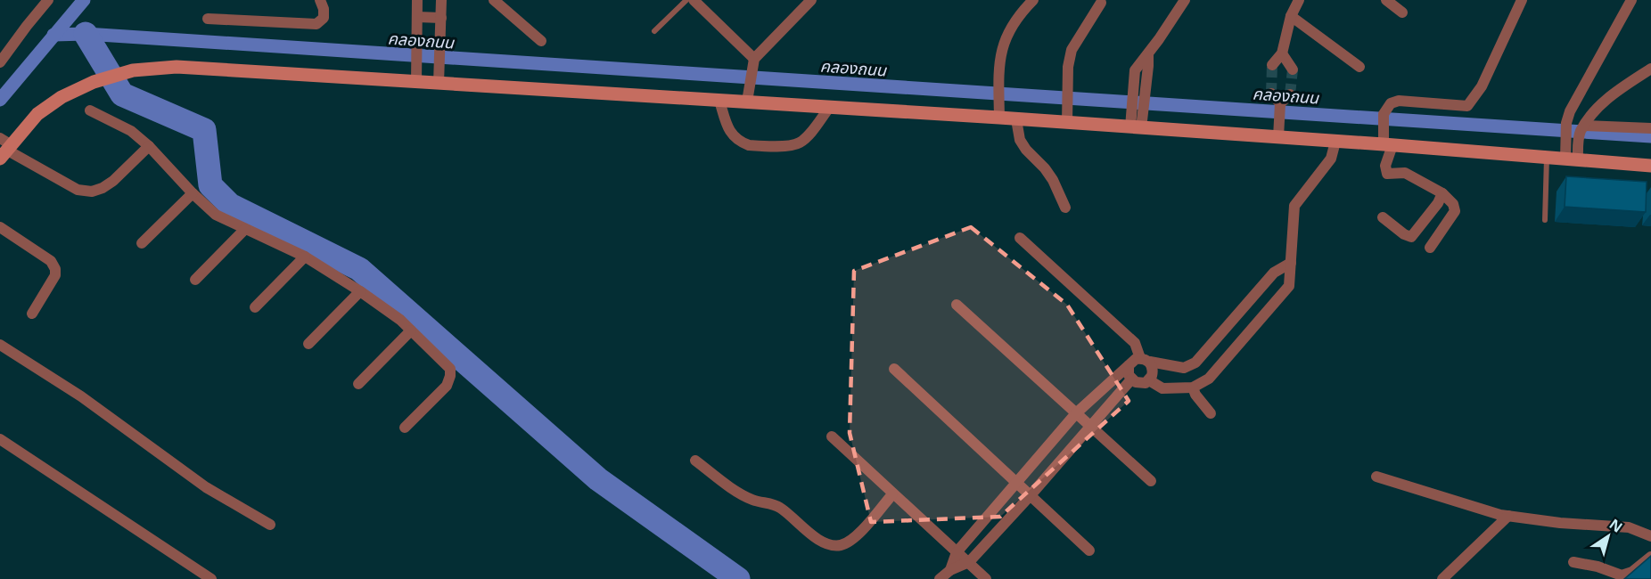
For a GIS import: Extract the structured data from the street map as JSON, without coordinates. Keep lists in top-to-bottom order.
{
  "water": ["คลองถนน"],
  "north": "top right"
}
